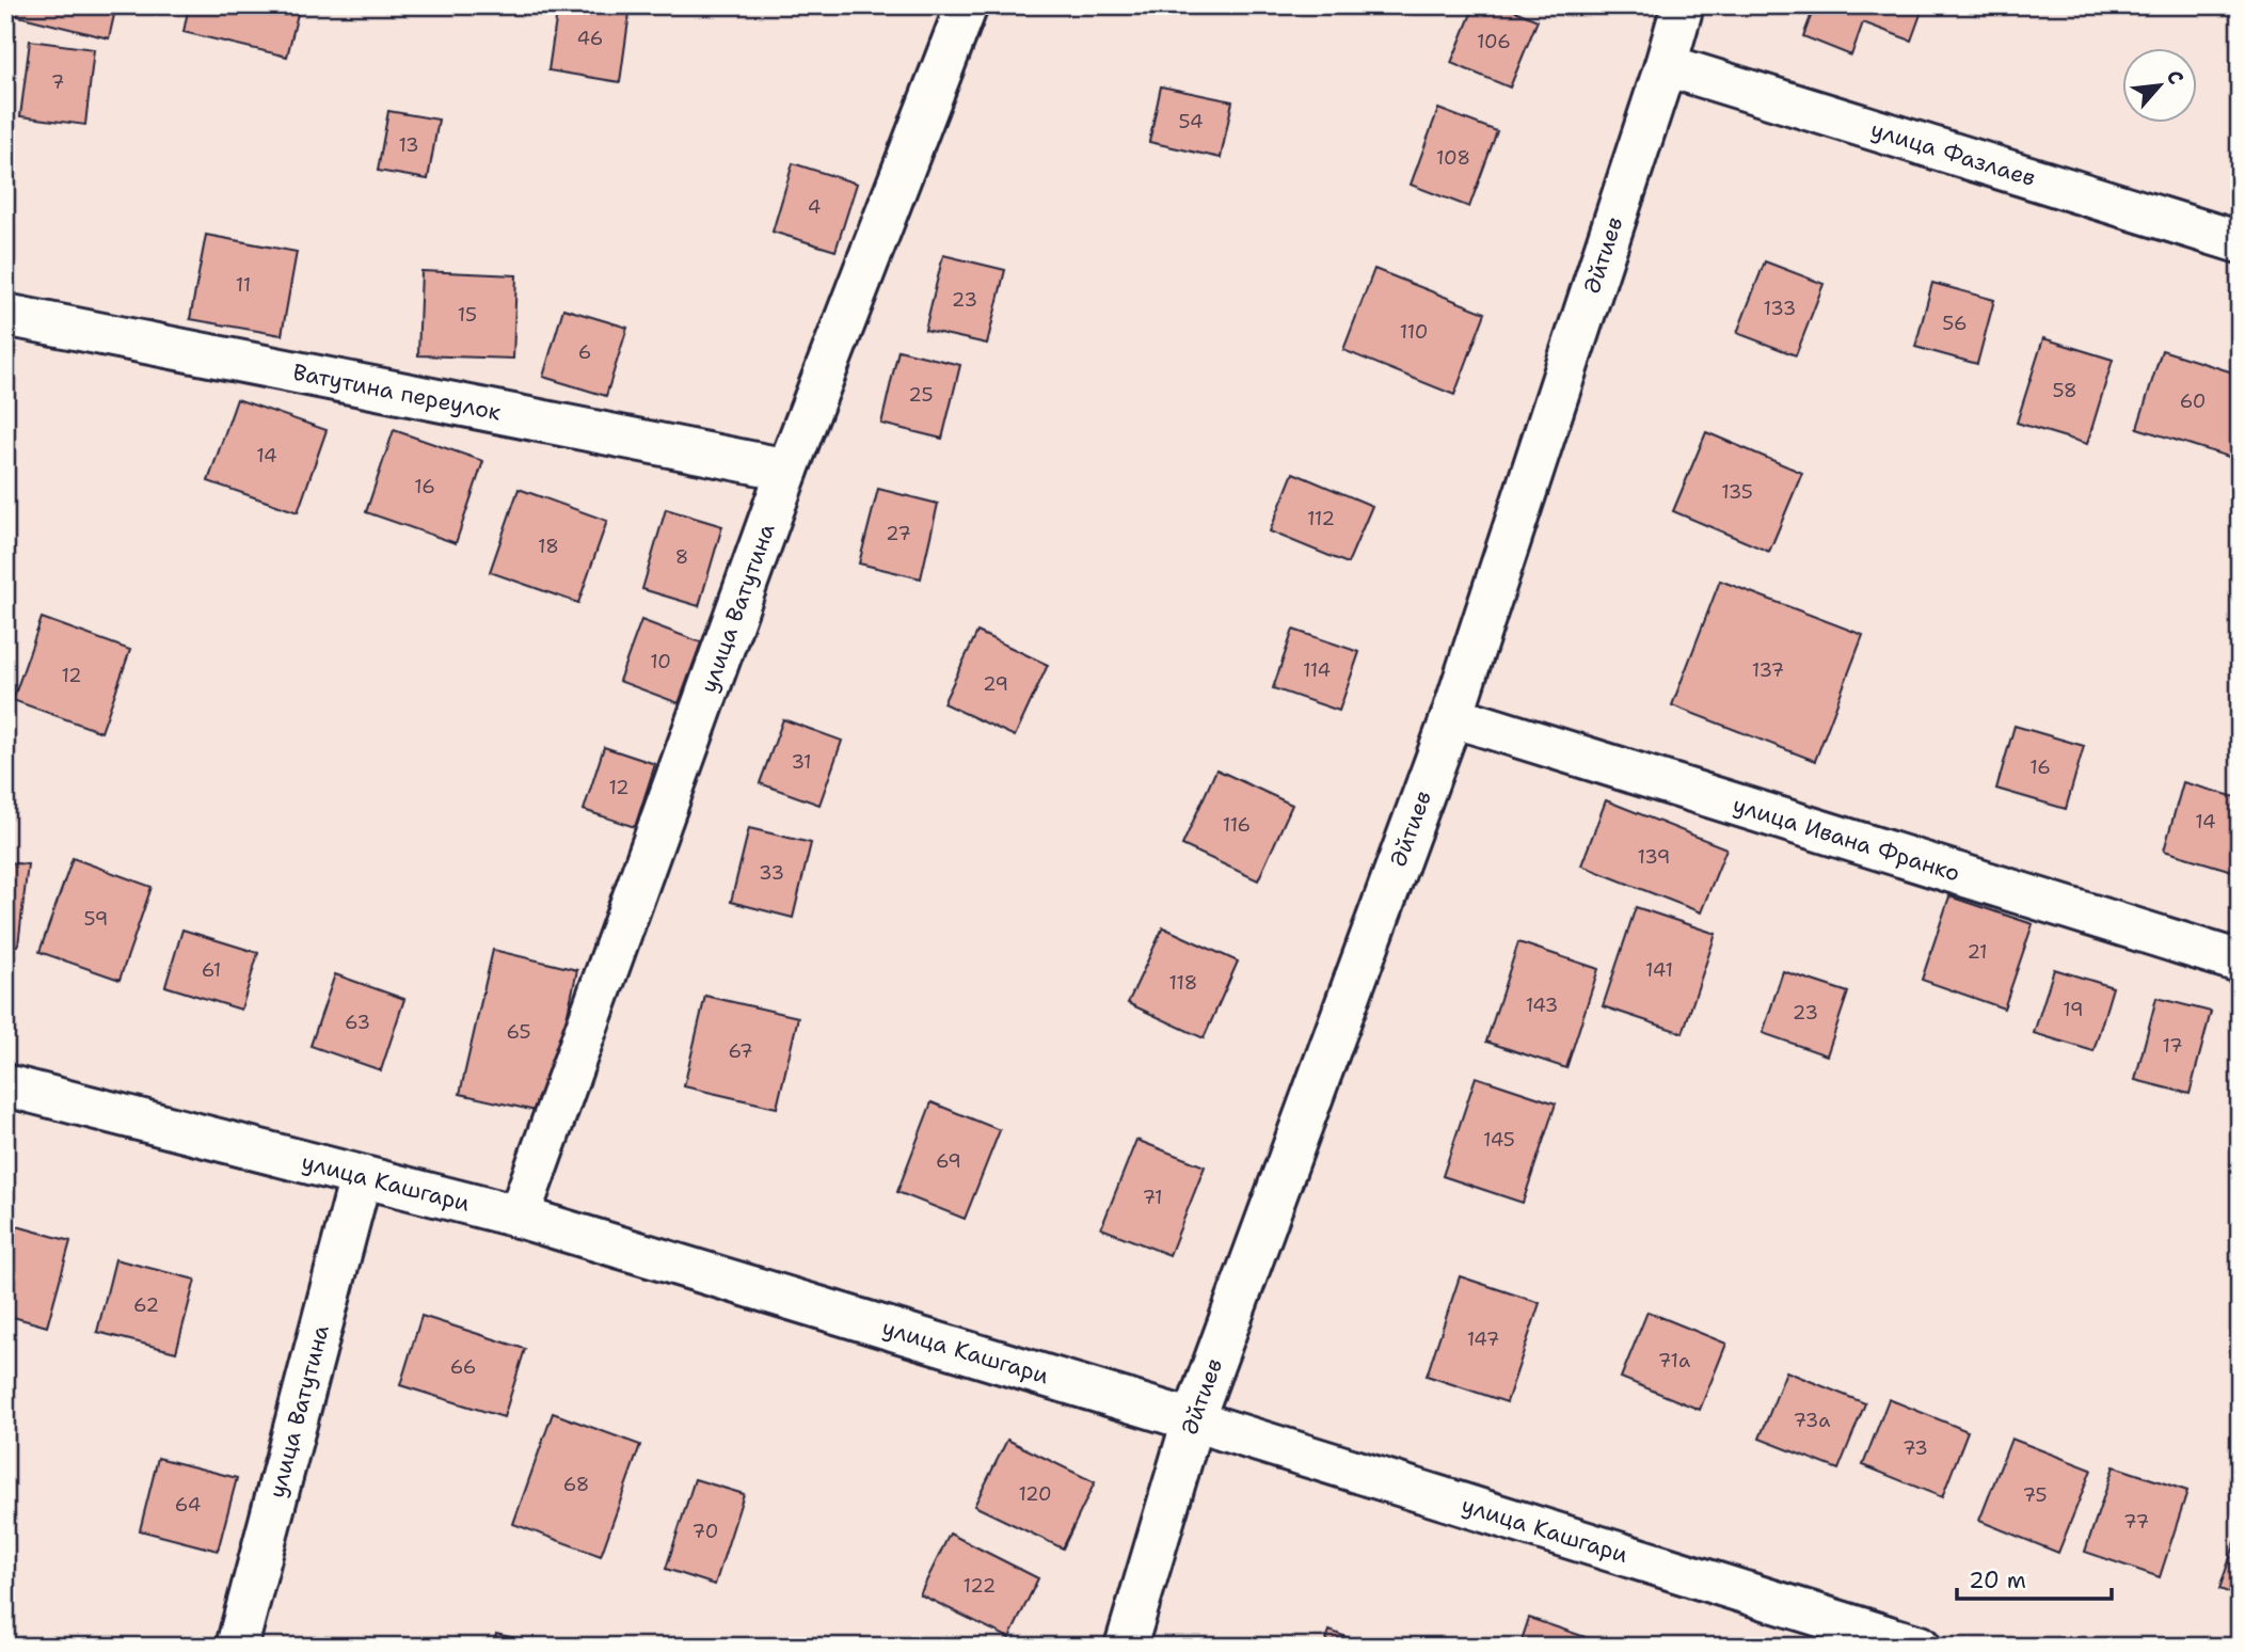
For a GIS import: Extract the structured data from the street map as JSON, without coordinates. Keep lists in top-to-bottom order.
{
  "streets": {
    "street": [
      "улица Фазлаев",
      "Әйтиев",
      "Ватутина переулок",
      "улица Ватутина",
      "улица Ивана Франко",
      "улица Кашгари"
    ]
  },
  "crossings": [
    ["улица Фазлаев", "Әйтиев"],
    ["Әйтиев", "улица Ивана Франко"],
    ["Әйтиев", "улица Кашгари"],
    ["Ватутина переулок", "улица Ватутина"],
    ["улица Ватутина", "улица Кашгари"]
  ],
  "house_numbers": [
    "46",
    "106",
    "7",
    "54",
    "13",
    "108",
    "4",
    "11",
    "23",
    "133",
    "15",
    "56",
    "110",
    "6",
    "58",
    "25",
    "60",
    "14",
    "16",
    "135",
    "112",
    "27",
    "18",
    "8",
    "10",
    "114",
    "137",
    "12",
    "29",
    "31",
    "16",
    "12",
    "14",
    "116",
    "139",
    "33",
    "59",
    "21",
    "61",
    "141",
    "118",
    "143",
    "19",
    "23",
    "63",
    "65",
    "17",
    "67",
    "145",
    "69",
    "71",
    "62",
    "147",
    "71а",
    "66",
    "73а",
    "73",
    "68",
    "120",
    "75",
    "64",
    "77",
    "70",
    "122"
  ],
  "scale_bar": "20 m",
  "north": "top right"
}
